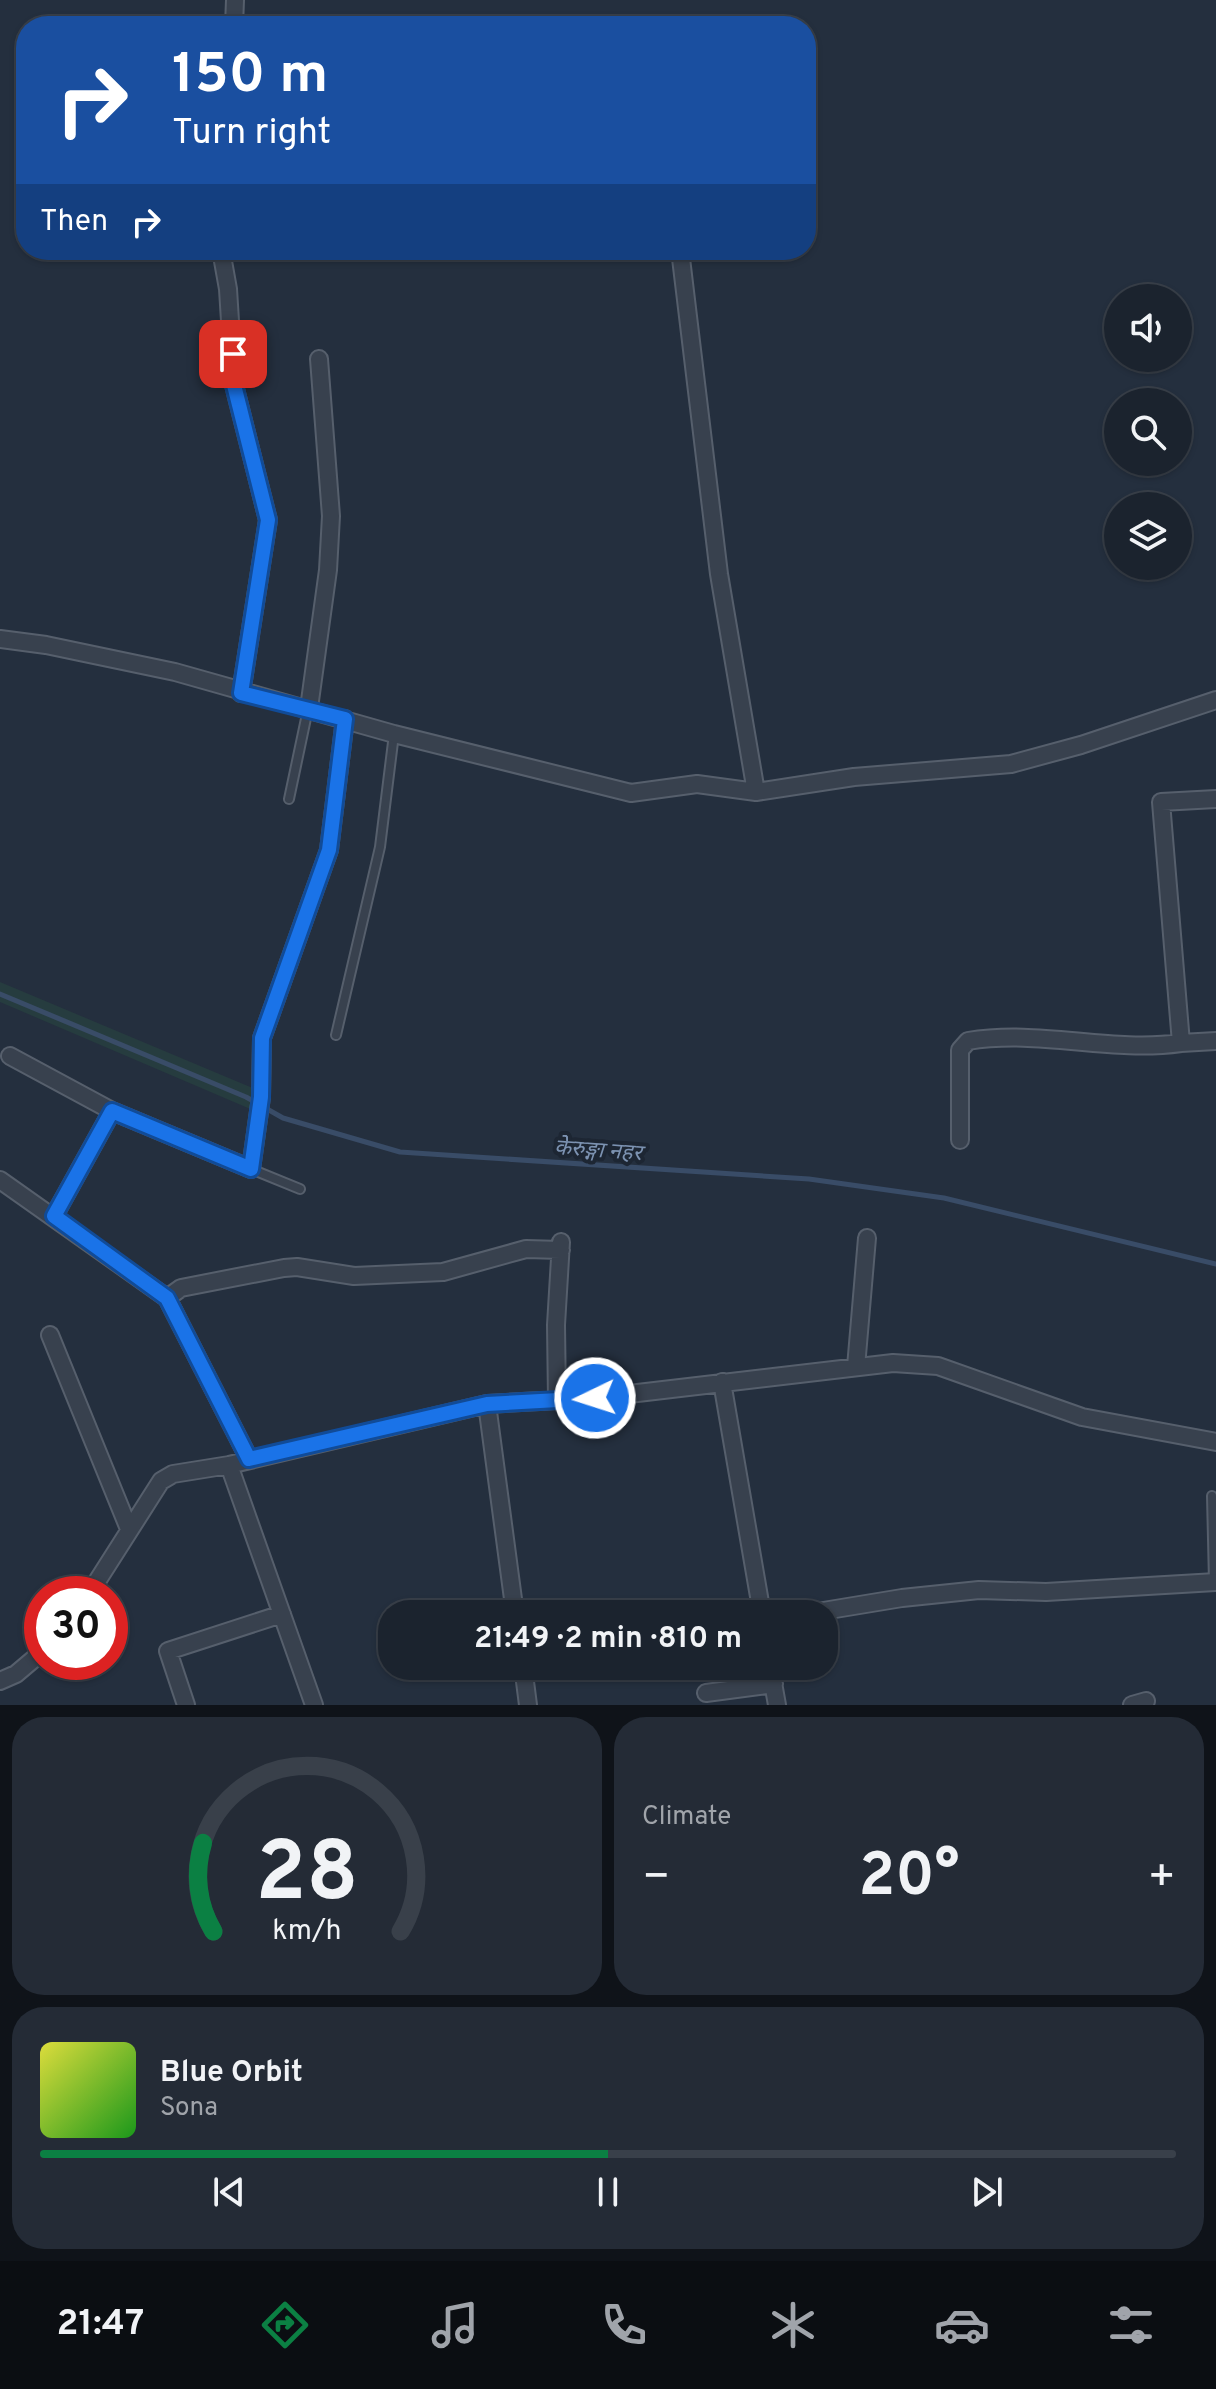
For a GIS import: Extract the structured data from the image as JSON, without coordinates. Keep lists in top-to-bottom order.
{
  "water": ["केेरुङ्गा नहर"],
  "page": {
    "turn": ["150 m", "Turn right"],
    "then": "Then",
    "limit": "30",
    "trip": "21:49 · 2 min · 810 m",
    "tile": "Climate",
    "heat": ["−", "20°", "+"],
    "song": ["Blue Orbit", "Sona"],
    "tabs": "21:47",
    "gauge": ["28", "km/h"]
  }
}
